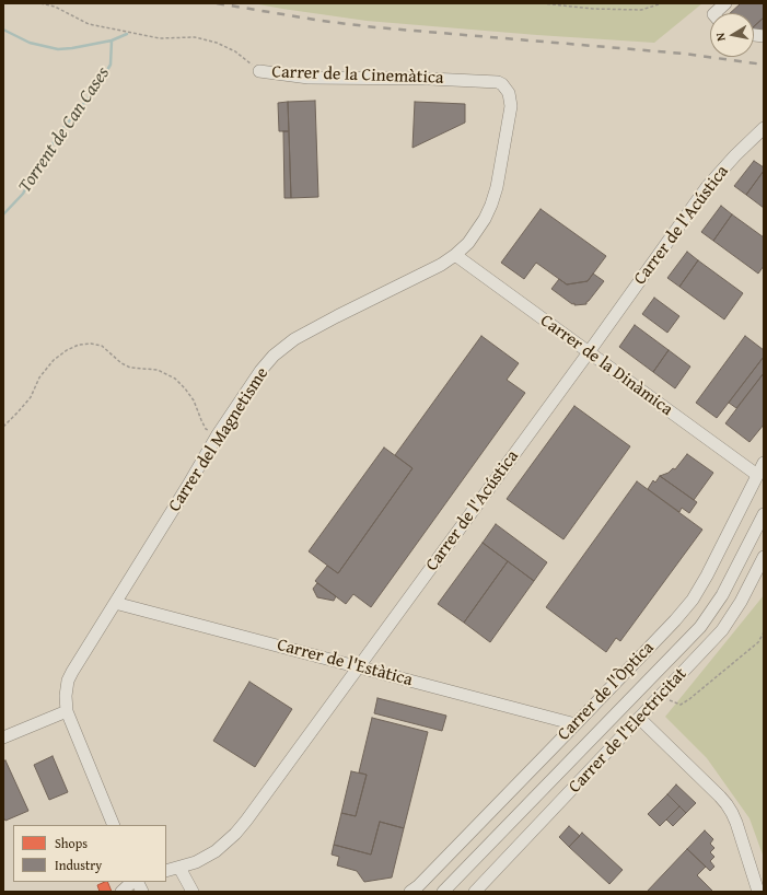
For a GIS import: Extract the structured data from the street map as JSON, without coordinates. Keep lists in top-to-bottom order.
{
  "streets": {
    "street": [
      "Carrer de la Cinemàtica",
      "Carrer de l'Acústica",
      "Carrer de la Dinàmica",
      "Carrer del Magnetisme",
      "Carrer de l'Estàtica",
      "Carrer de l'Òptica",
      "Carrer de l'Electricitat"
    ]
  },
  "crossings": [
    ["Carrer de la Cinemàtica", "Carrer del Magnetisme"],
    ["Carrer de l'Acústica", "Carrer de la Dinàmica"],
    ["Carrer de l'Acústica", "Carrer de l'Estàtica"],
    ["Carrer de la Dinàmica", "Carrer del Magnetisme"],
    ["Carrer de la Dinàmica", "Carrer de l'Òptica"],
    ["Carrer del Magnetisme", "Carrer de l'Estàtica"],
    ["Carrer de l'Estàtica", "Carrer de l'Òptica"]
  ],
  "water": ["Torrent de Can Cases"],
  "legend": ["Shops", "Industry"],
  "north": "left"
}
